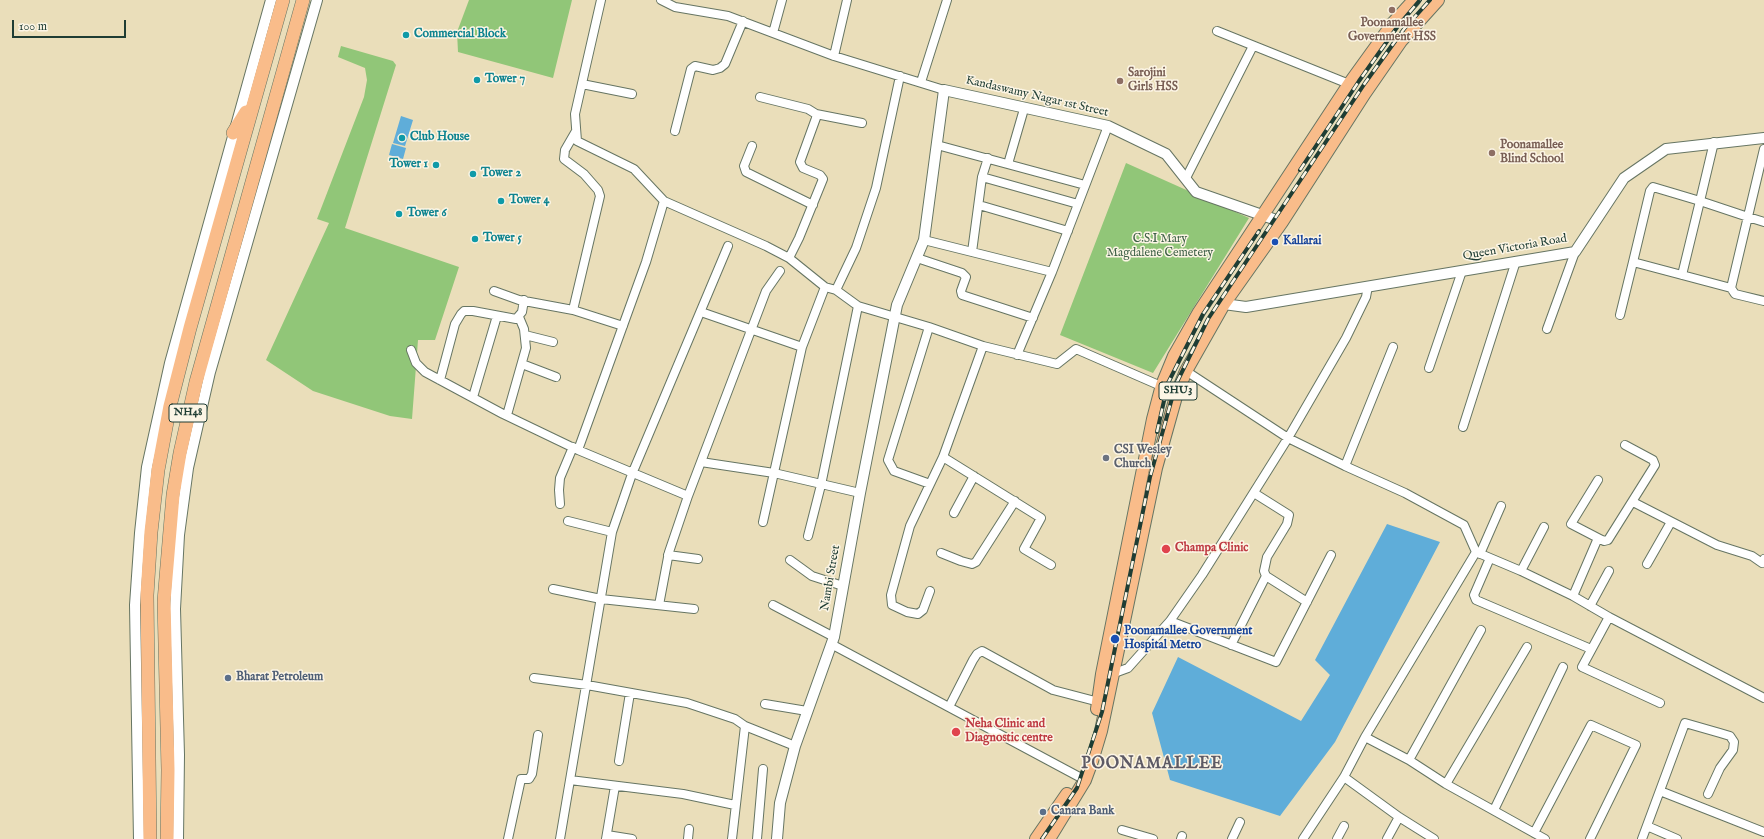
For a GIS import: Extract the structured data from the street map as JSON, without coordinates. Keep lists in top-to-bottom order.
{
  "streets": {
    "highway": ["NH48"],
    "main road": ["SHU3"],
    "street": ["Kandaswamy Nagar 1st Street", "Queen Victoria Road", "Nambi Street"]
  },
  "crossings": [
    ["Kandaswamy Nagar 1st Street", "SHU3"],
    ["Kandaswamy Nagar 1st Street", "Nambi Street"],
    ["Queen Victoria Road", "SHU3"]
  ],
  "districts": ["POONAMALLEE"],
  "parks": ["C.S.I Mary Magdalene Cemetery"],
  "places": [
    "Poonamallee Government HSS",
    "Commercial Block",
    "Tower 7",
    "Sarojini Girls HSS",
    "Club House",
    "Poonamallee Blind School",
    "Tower 1",
    "Tower 2",
    "Tower 4",
    "Tower 6",
    "Tower 5",
    "Kallarai",
    "CSI Wesley Church",
    "Champa Clinic",
    "Poonamallee Government Hospital Metro",
    "Bharat Petroleum",
    "Neha Clinic and Diagnostic centre",
    "Canara Bank"
  ],
  "scale_bar": "100 m"
}
